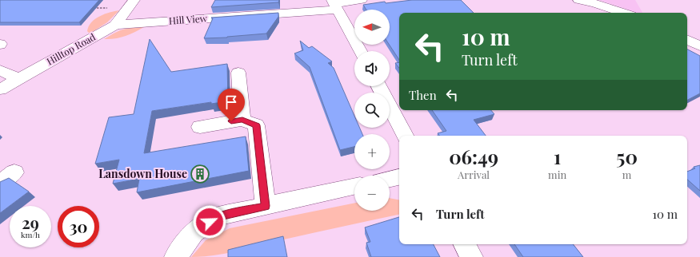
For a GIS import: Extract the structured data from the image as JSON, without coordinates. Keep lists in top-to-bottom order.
{
  "streets": {
    "street": ["Hill View", "Hilltop Road"]
  },
  "crossings": [
    ["Hill View", "Hilltop Road"]
  ],
  "places": {
    "building": ["Lansdown House"]
  },
  "north": "left",
  "page": {
    "map_buttons": ["+", "−"],
    "turn": ["10 m", "Turn left"],
    "then": "Then",
    "eta": [
      "06:49",
      "Arrival",
      "1",
      "min",
      "50",
      "m"
    ],
    "list": [
      {
        "name": "Turn left",
        "value": "10 m"
      }
    ],
    "speed": "29 km/h",
    "limit": "30"
  }
}
